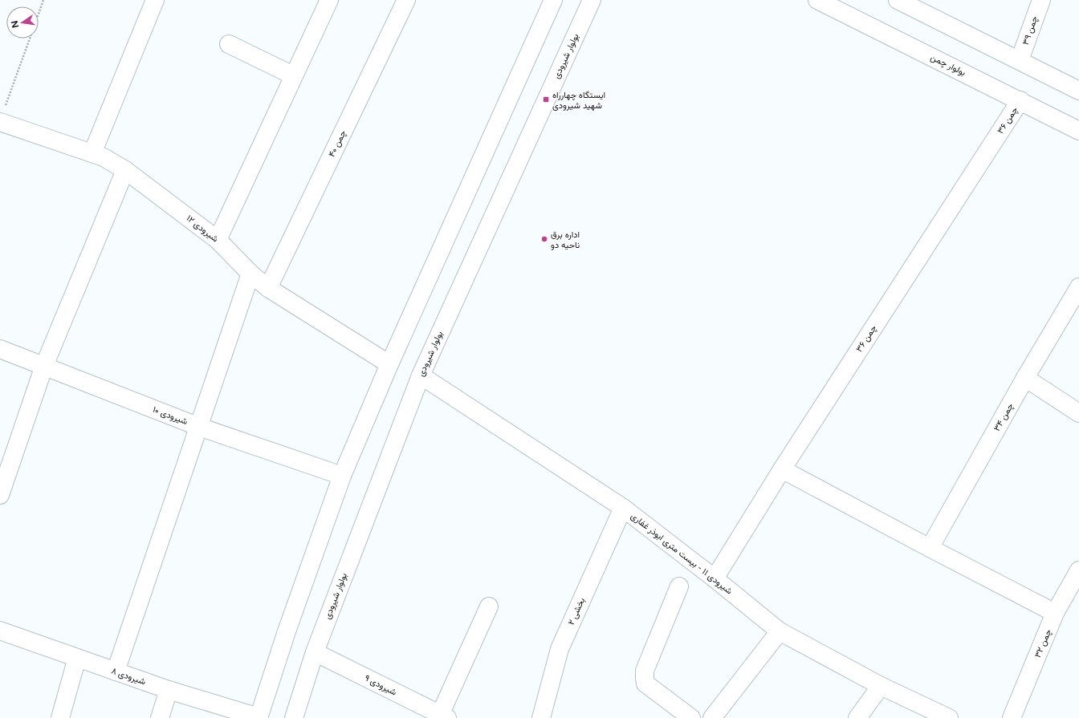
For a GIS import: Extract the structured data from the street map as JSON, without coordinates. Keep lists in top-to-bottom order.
{
  "streets": {
    "street": [
      "چمن ۳۹",
      "بولوار شیرودی",
      "بولوار چمن",
      "چمن ۳۶",
      "چمن ۴۰",
      "شیرودی ۱۲",
      "شیرودی ۱۰",
      "چمن ۳۴",
      "شیرودی ۱۱ - بیست متری ابوذر غفاری",
      "بخشی ۲",
      "چمن ۳۲",
      "شیرودی ۸",
      "شیرودی ۹"
    ]
  },
  "crossings": [
    ["بولوار شیرودی", "شیرودی ۱۱ - بیست متری ابوذر غفاری"],
    ["بولوار شیرودی", "شیرودی ۹"],
    ["بولوار چمن", "چمن ۳۶"],
    ["چمن ۳۶", "شیرودی ۱۱ - بیست متری ابوذر غفاری"],
    ["چمن ۴۰", "شیرودی ۱۲"],
    ["شیرودی ۱۱ - بیست متری ابوذر غفاری", "بخشی ۲"]
  ],
  "places": {
    "transit": ["ایستگاه چهارراه شهید شیرودی"],
    "other": ["اداره برق ناحیه دو"]
  },
  "north": "left"
}
